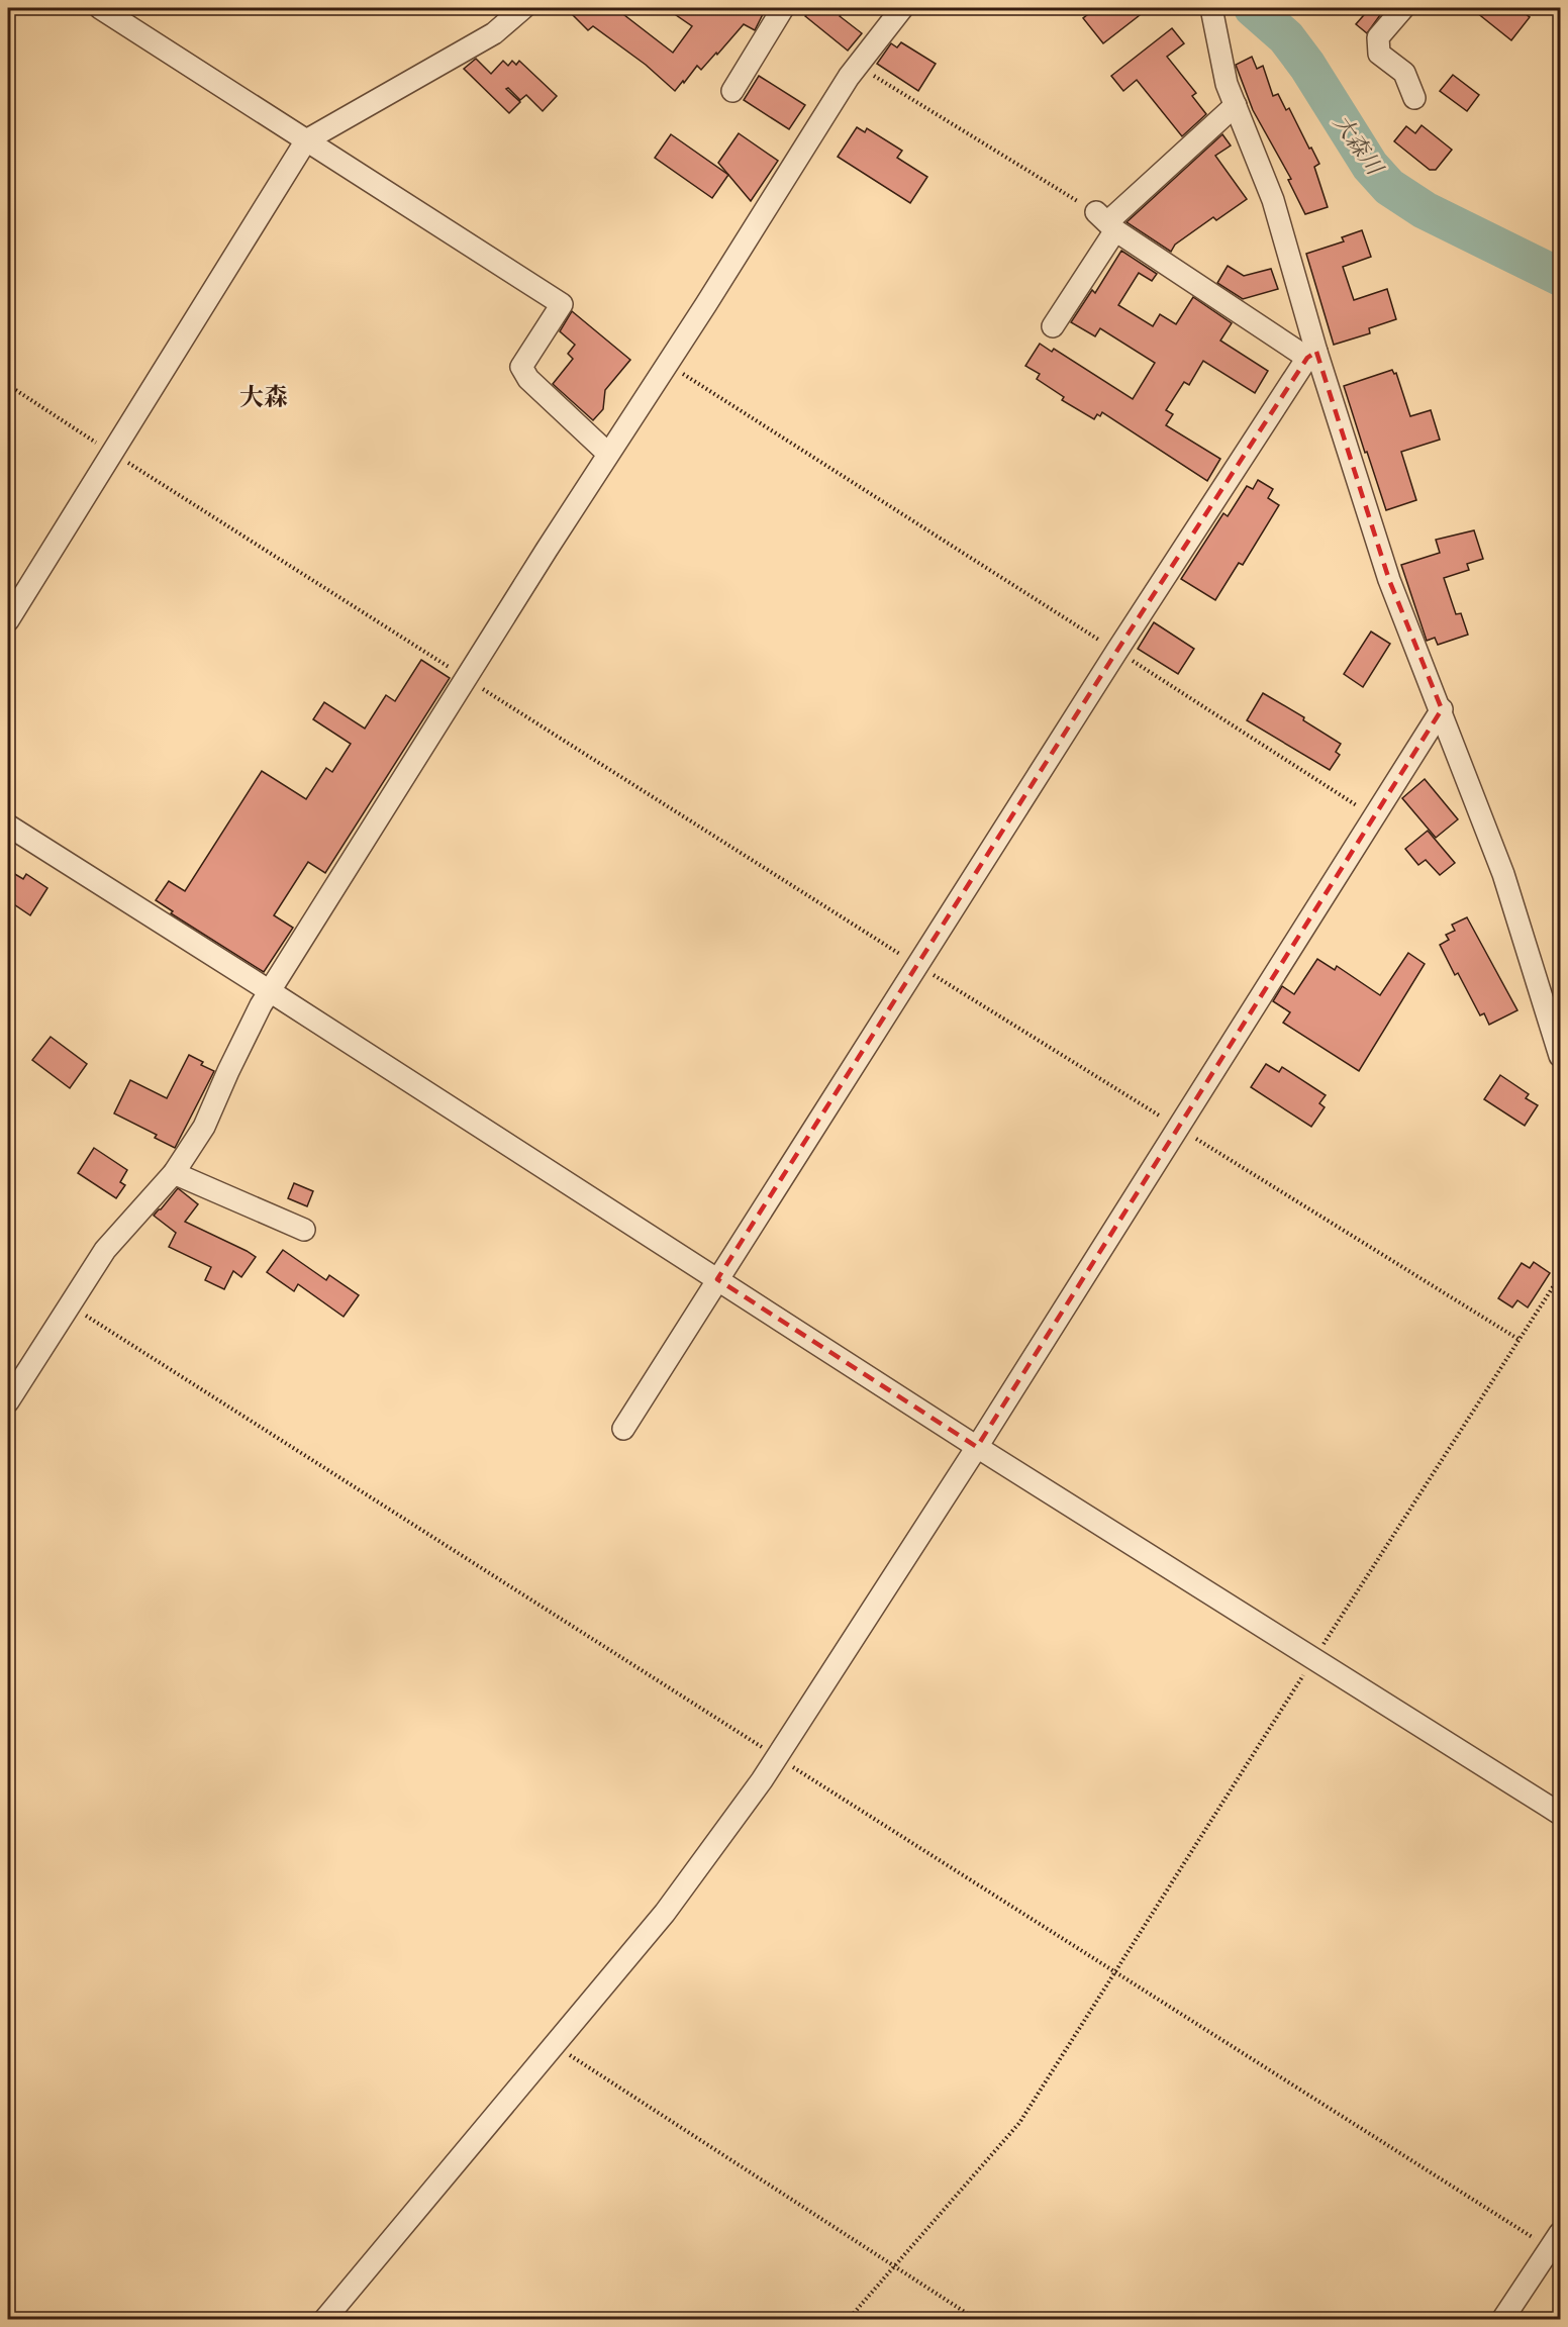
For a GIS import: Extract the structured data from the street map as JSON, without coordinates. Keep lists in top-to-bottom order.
{
  "districts": ["大森"],
  "water": ["大森川"]
}
